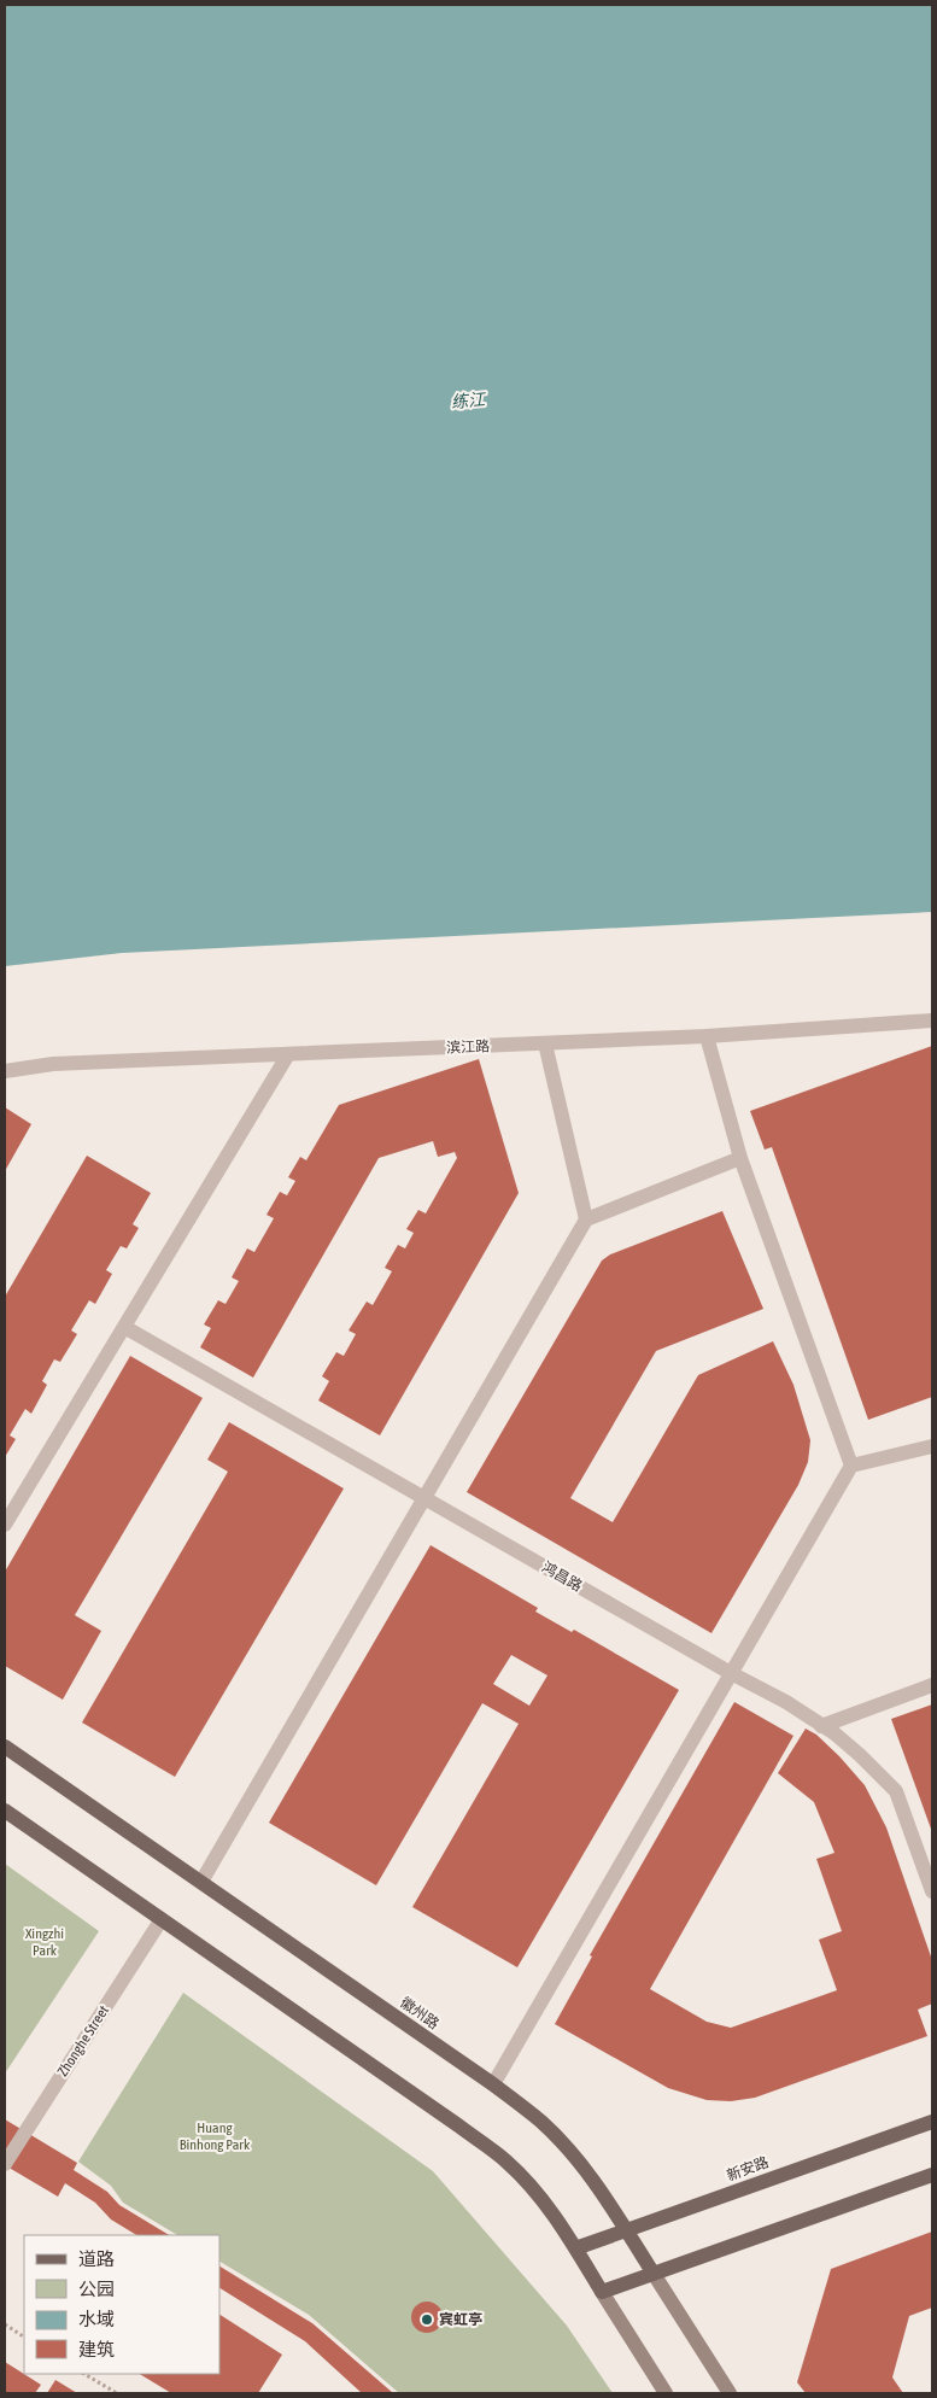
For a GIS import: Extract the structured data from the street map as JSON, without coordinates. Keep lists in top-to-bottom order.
{
  "streets": {
    "main road": ["徽州路", "新安路"],
    "street": ["滨江路", "鸿昌路", "Zhonghe Street"]
  },
  "crossings": [
    ["徽州路", "新安路"]
  ],
  "water": ["练江"],
  "parks": ["Xingzhi Park", "Huang Binhong Park"],
  "places": ["宾虹亭"],
  "legend": [
    "道路",
    "公园",
    "水域",
    "建筑"
  ]
}
